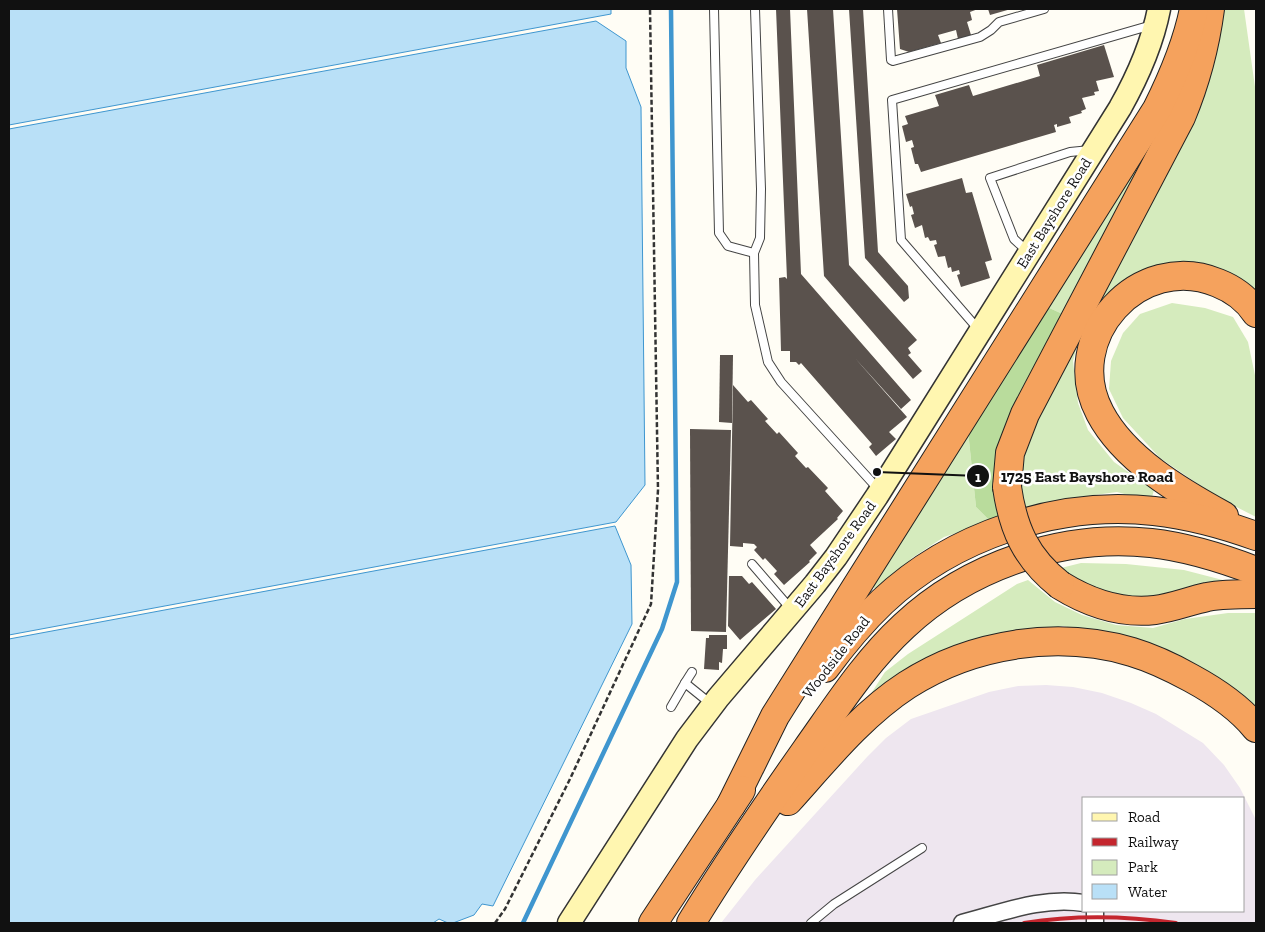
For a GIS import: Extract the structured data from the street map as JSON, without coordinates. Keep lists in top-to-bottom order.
{
  "streets": {
    "highway": ["Woodside Road"],
    "street": ["East Bayshore Road"]
  },
  "places": ["1725 East Bayshore Road"],
  "legend": [
    "Road",
    "Railway",
    "Park",
    "Water"
  ]
}
